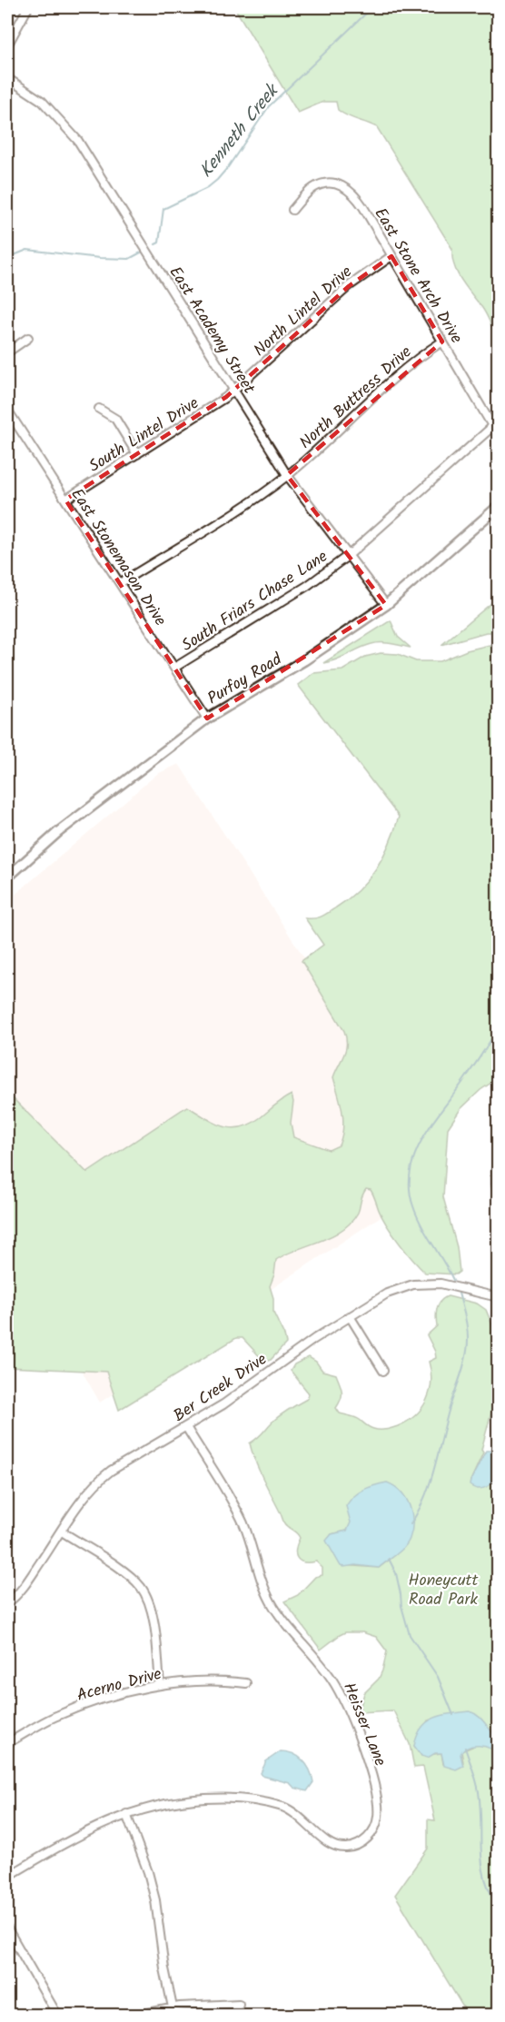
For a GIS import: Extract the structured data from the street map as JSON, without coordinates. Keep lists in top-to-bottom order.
{
  "streets": {
    "street": [
      "East Stone Arch Drive",
      "North Lintel Drive",
      "East Academy Street",
      "North Buttress Drive",
      "South Lintel Drive",
      "East Stonemason Drive",
      "South Friars Chase Lane",
      "Purfoy Road",
      "Ber Creek Drive",
      "Acerno Drive",
      "Heisser Lane"
    ]
  },
  "crossings": [
    ["East Stone Arch Drive", "North Lintel Drive"],
    ["East Stone Arch Drive", "North Buttress Drive"],
    ["East Stone Arch Drive", "South Friars Chase Lane"],
    ["North Lintel Drive", "East Academy Street"],
    ["North Lintel Drive", "South Lintel Drive"],
    ["East Academy Street", "North Buttress Drive"],
    ["East Academy Street", "South Lintel Drive"],
    ["East Academy Street", "South Friars Chase Lane"],
    ["East Academy Street", "Purfoy Road"],
    ["North Buttress Drive", "East Stonemason Drive"],
    ["South Lintel Drive", "East Stonemason Drive"],
    ["East Stonemason Drive", "South Friars Chase Lane"],
    ["East Stonemason Drive", "Purfoy Road"],
    ["Ber Creek Drive", "Heisser Lane"]
  ],
  "water": ["Kenneth Creek"],
  "parks": ["Honeycutt Road Park"]
}
